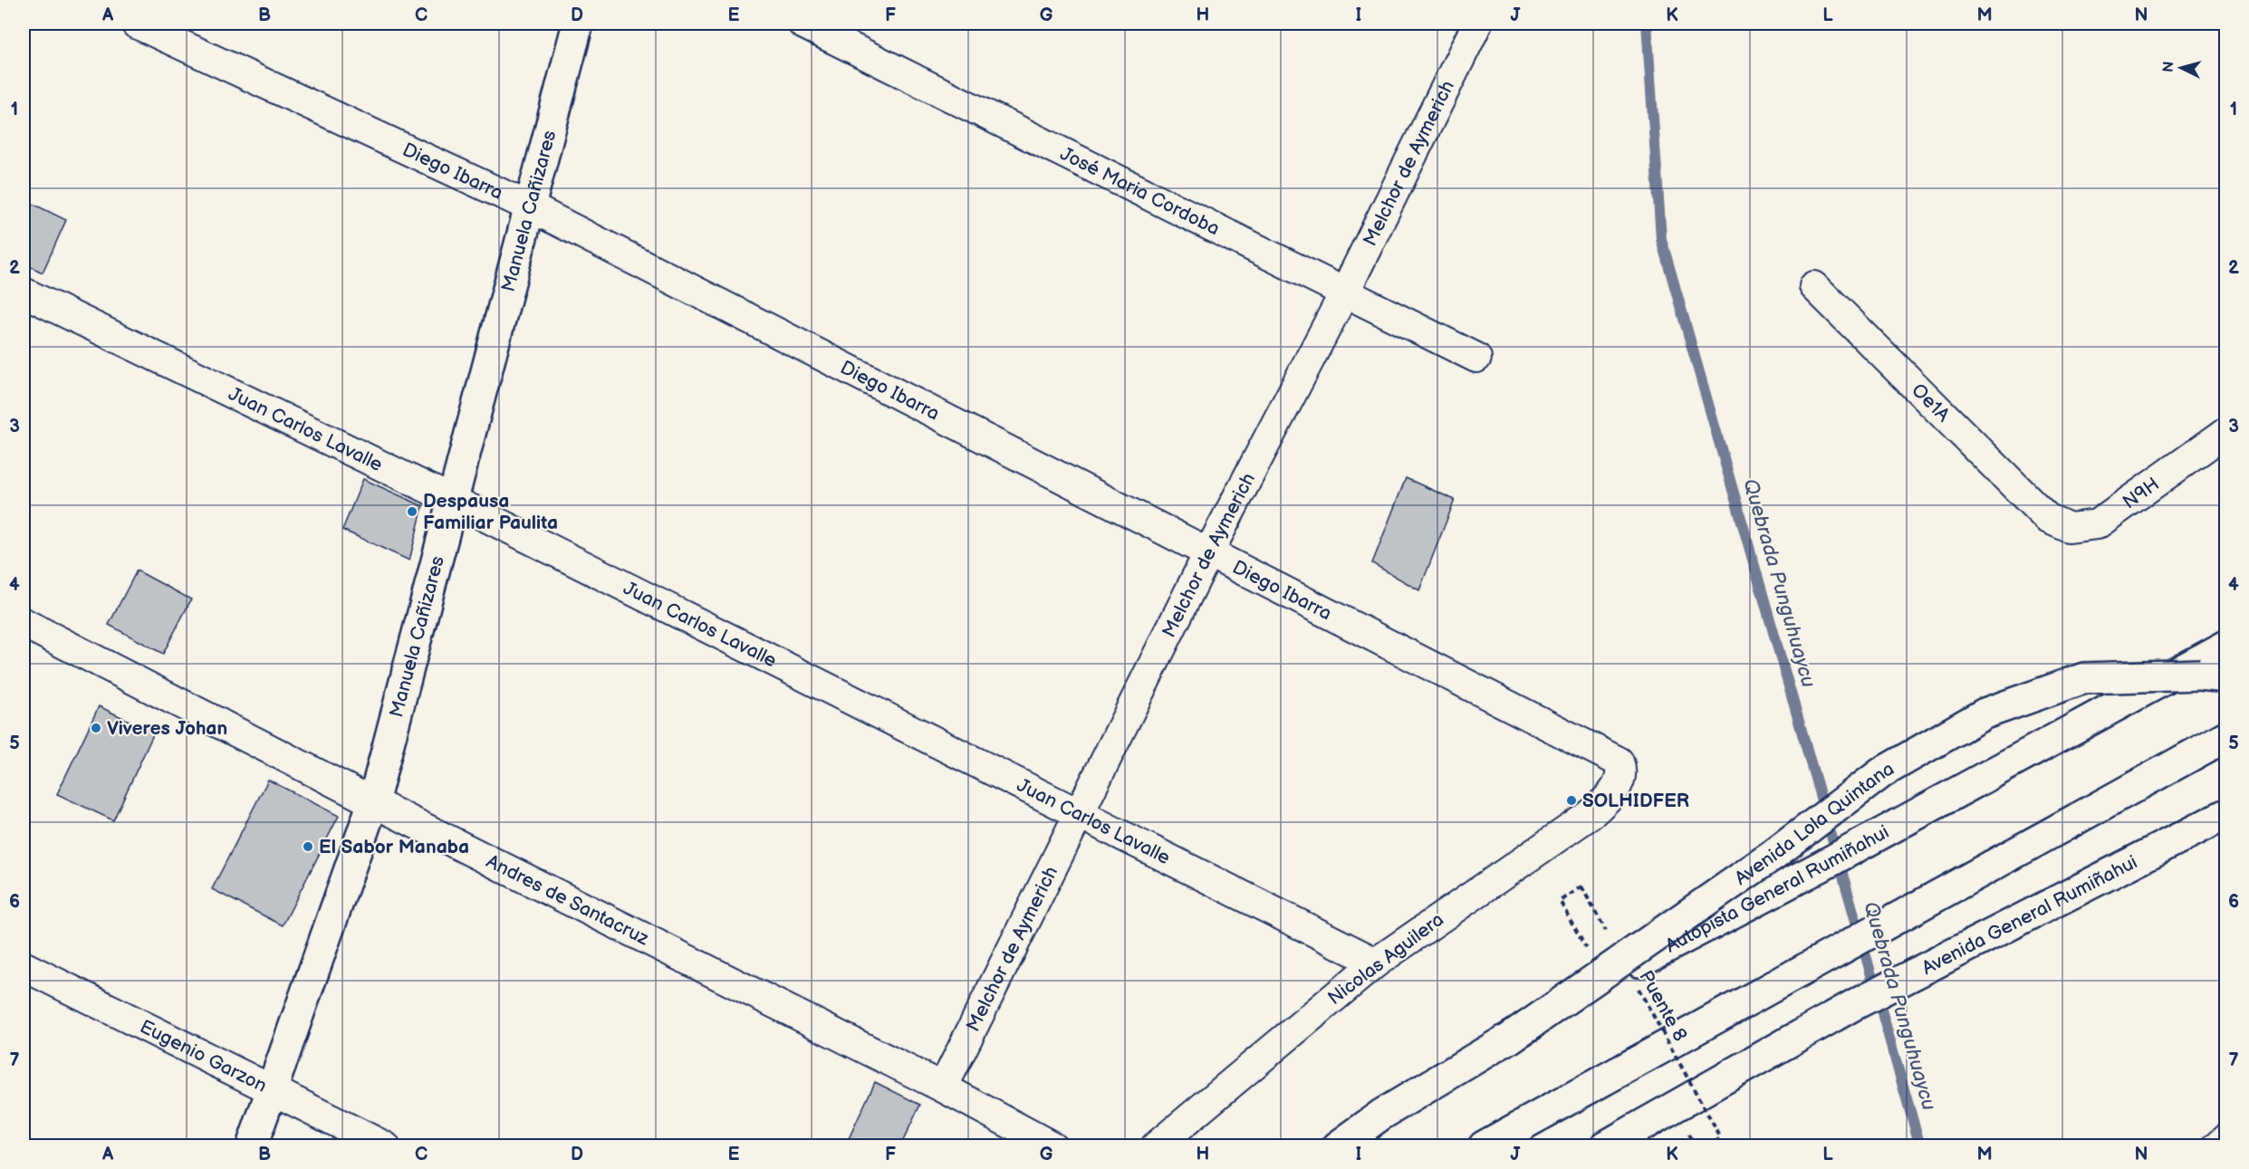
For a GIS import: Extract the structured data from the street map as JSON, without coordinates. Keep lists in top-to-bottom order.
{
  "streets": {
    "main road": [
      "Manuela Cañizares",
      "Avenida Lola Quintana",
      "Autopista General Rumiñahui",
      "Avenida General Rumiñahui"
    ],
    "street": [
      "Melchor de Aymerich",
      "Diego Ibarra",
      "José Maria Cordoba",
      "Oe1A",
      "Juan Carlos Lavalle",
      "N9H",
      "Andres de Santacruz",
      "Nicolas Aguilera",
      "Eugenio Garzon"
    ],
    "path": ["Puente 8"]
  },
  "crossings": [
    ["Melchor de Aymerich", "Diego Ibarra"],
    ["Melchor de Aymerich", "José Maria Cordoba"],
    ["Melchor de Aymerich", "Juan Carlos Lavalle"],
    ["Melchor de Aymerich", "Andres de Santacruz"],
    ["Diego Ibarra", "Manuela Cañizares"],
    ["Diego Ibarra", "Nicolas Aguilera"],
    ["Manuela Cañizares", "Juan Carlos Lavalle"],
    ["Manuela Cañizares", "Andres de Santacruz"],
    ["Manuela Cañizares", "Eugenio Garzon"],
    ["Oe1A", "N9H"],
    ["Juan Carlos Lavalle", "Nicolas Aguilera"],
    ["Avenida Lola Quintana", "Autopista General Rumiñahui"]
  ],
  "water": ["Quebrada Punguhuaycu"],
  "places": [
    "Despausa Familiar Paulita",
    "Viveres Johan",
    "SOLHIDFER",
    "El Sabor Manaba"
  ],
  "north": "left",
  "grid": {
    "columns": [
      "A",
      "B",
      "C",
      "D",
      "E",
      "F",
      "G",
      "H",
      "I",
      "J",
      "K",
      "L",
      "M",
      "N"
    ],
    "rows": [
      "1",
      "2",
      "3",
      "4",
      "5",
      "6",
      "7"
    ]
  }
}
